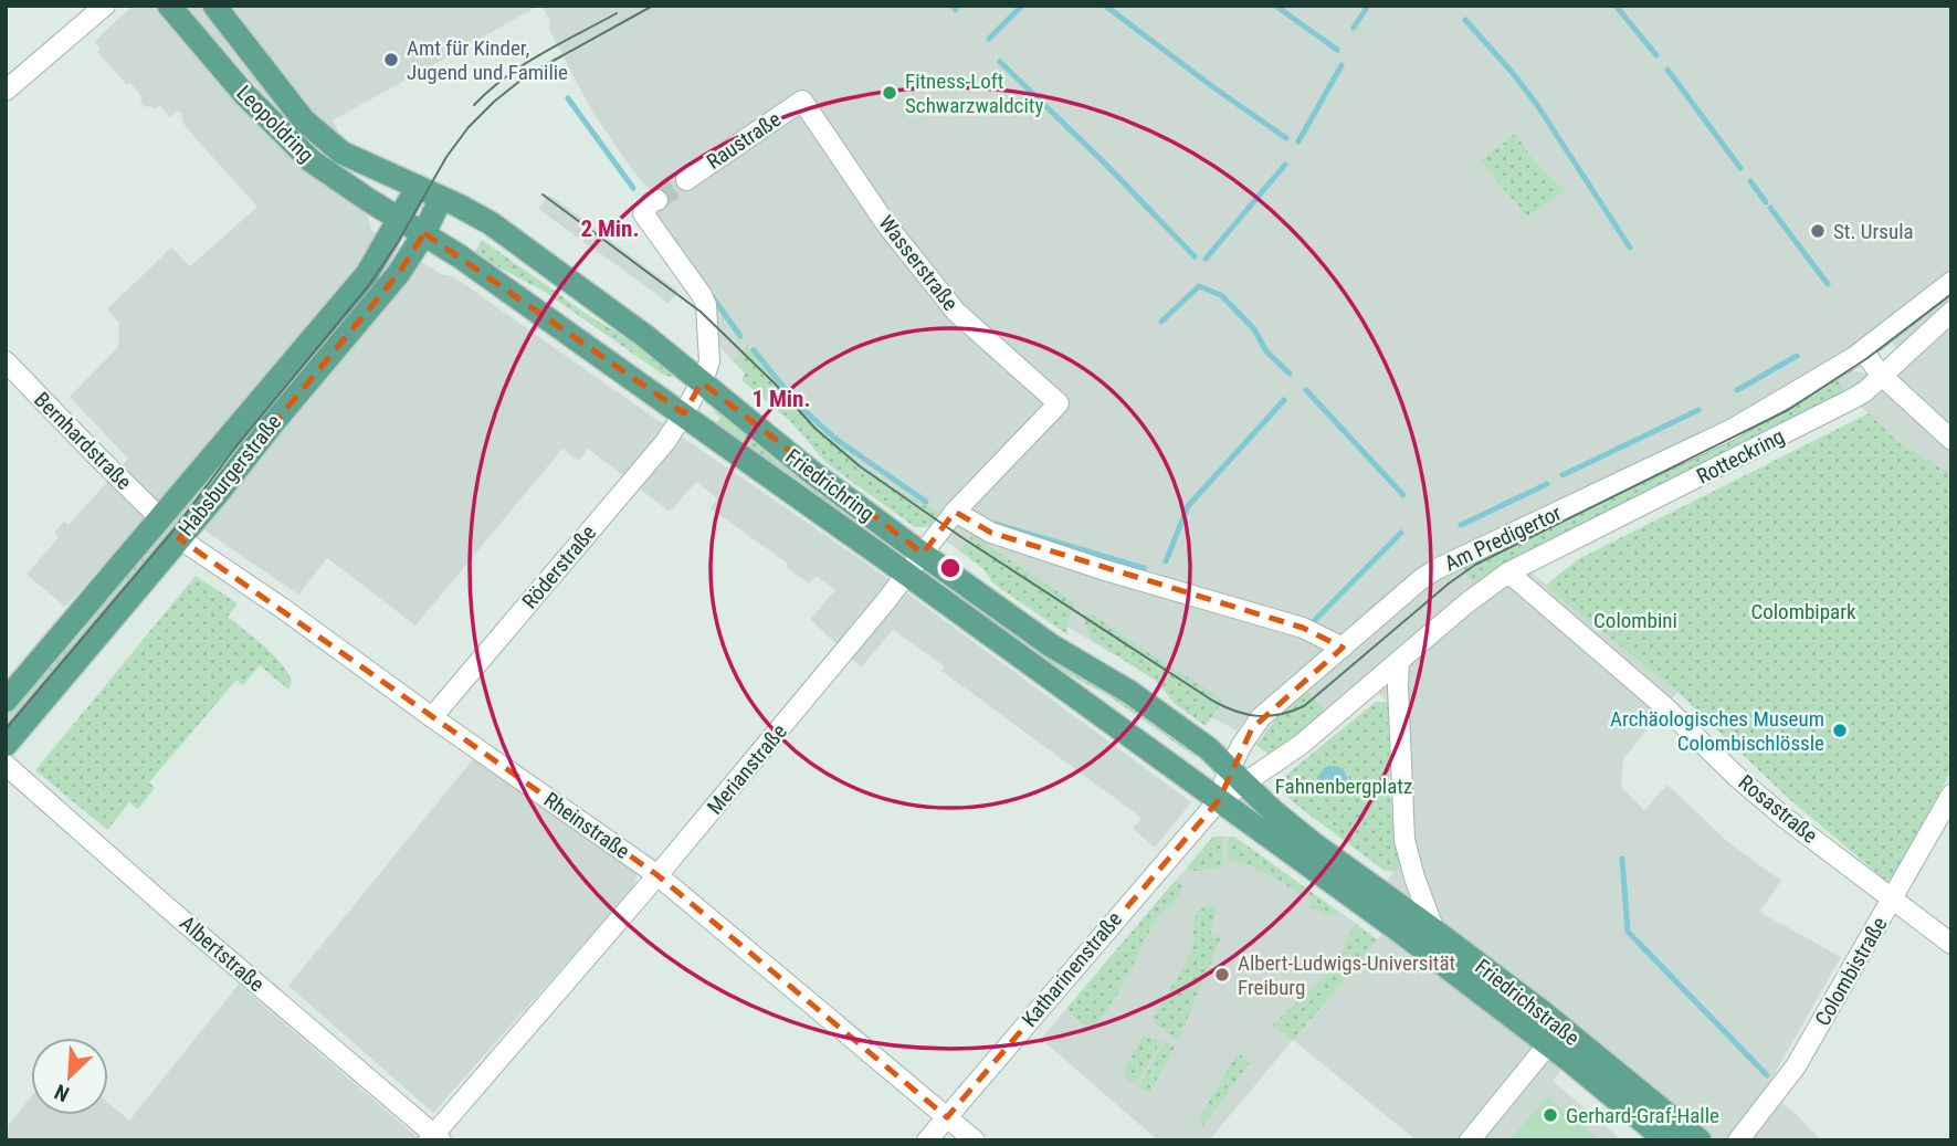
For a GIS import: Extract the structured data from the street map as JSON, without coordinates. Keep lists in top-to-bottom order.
{
  "streets": {
    "main road": [
      "Leopoldring",
      "Habsburgerstraße",
      "Friedrichring",
      "Friedrichstraße"
    ],
    "street": [
      "Raustraße",
      "Wasserstraße",
      "Bernhardstraße",
      "Rotteckring",
      "Am Predigertor",
      "Röderstraße",
      "Merianstraße",
      "Rosastraße",
      "Rheinstraße",
      "Albertstraße",
      "Katharinenstraße",
      "Colombistraße"
    ]
  },
  "crossings": [
    ["Leopoldring", "Habsburgerstraße"],
    ["Leopoldring", "Friedrichring"],
    ["Raustraße", "Wasserstraße"],
    ["Wasserstraße", "Merianstraße"],
    ["Bernhardstraße", "Habsburgerstraße"],
    ["Rotteckring", "Am Predigertor"],
    ["Rotteckring", "Rosastraße"],
    ["Habsburgerstraße", "Friedrichring"],
    ["Habsburgerstraße", "Rheinstraße"],
    ["Friedrichring", "Röderstraße"],
    ["Friedrichring", "Merianstraße"],
    ["Friedrichring", "Katharinenstraße"],
    ["Friedrichring", "Friedrichstraße"],
    ["Röderstraße", "Rheinstraße"],
    ["Merianstraße", "Rheinstraße"],
    ["Merianstraße", "Albertstraße"],
    ["Rosastraße", "Colombistraße"],
    ["Rheinstraße", "Katharinenstraße"],
    ["Katharinenstraße", "Friedrichstraße"]
  ],
  "parks": ["Colombipark", "Colombini", "Fahnenbergplatz"],
  "places": [
    "Amt für Kinder, Jugend und Familie",
    "Fitness-Loft Schwarzwaldcity",
    "St. Ursula",
    "Archäologisches Museum Colombischlössle",
    "Albert-Ludwigs-Universität Freiburg",
    "Gerhard-Graf-Halle"
  ],
  "north": "bottom left",
  "rings": ["2 Min.", "1 Min."]
}
